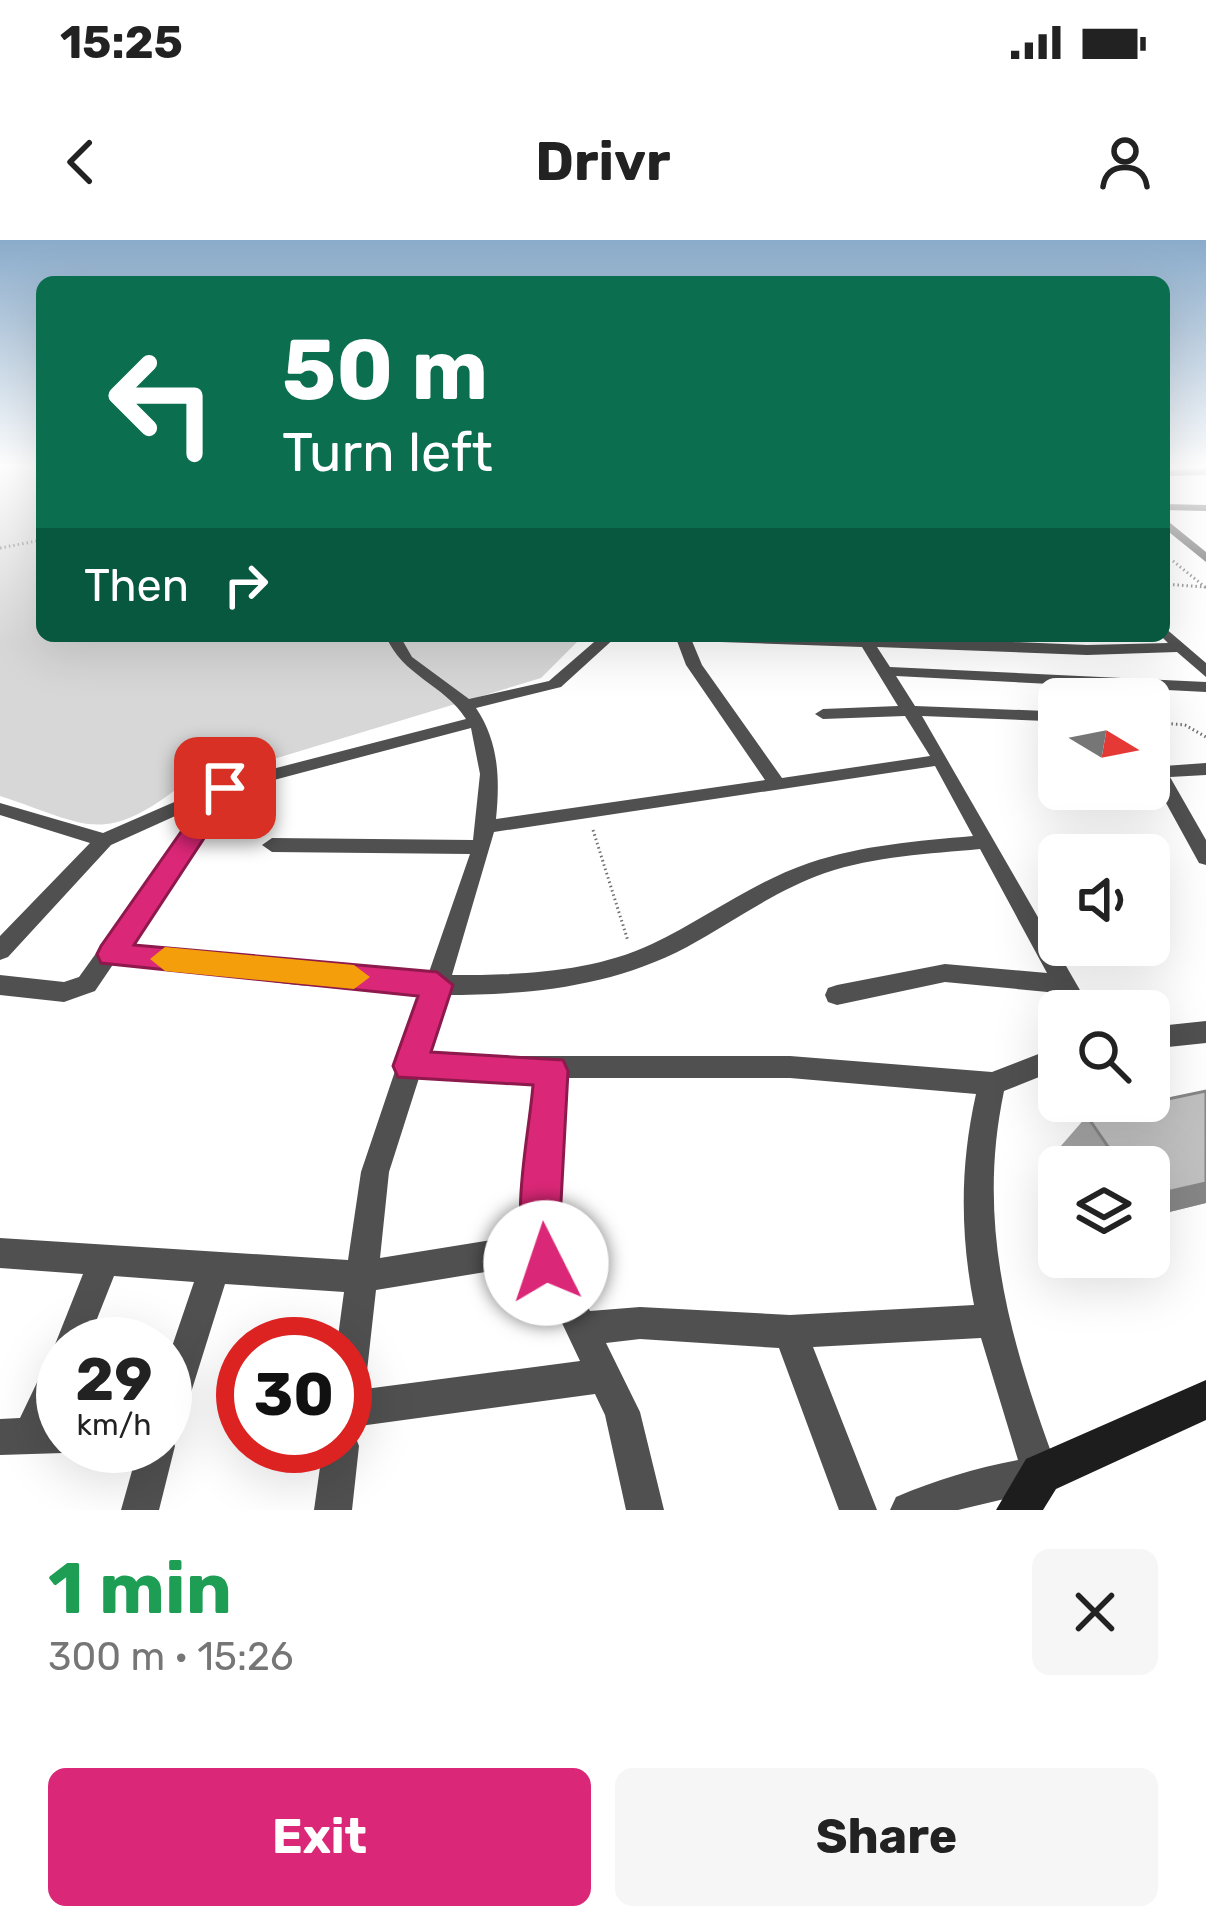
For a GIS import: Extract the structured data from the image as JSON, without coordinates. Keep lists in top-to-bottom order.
{
  "north": "right",
  "page": {
    "status": "15:25",
    "header": "Drivr",
    "turn": ["50 m", "Turn left"],
    "then": "Then",
    "speed": "29 km/h",
    "limit": "30",
    "heading": ["1 min", "300 m · 15:26"],
    "buttons": ["Exit", "Share"]
  }
}
